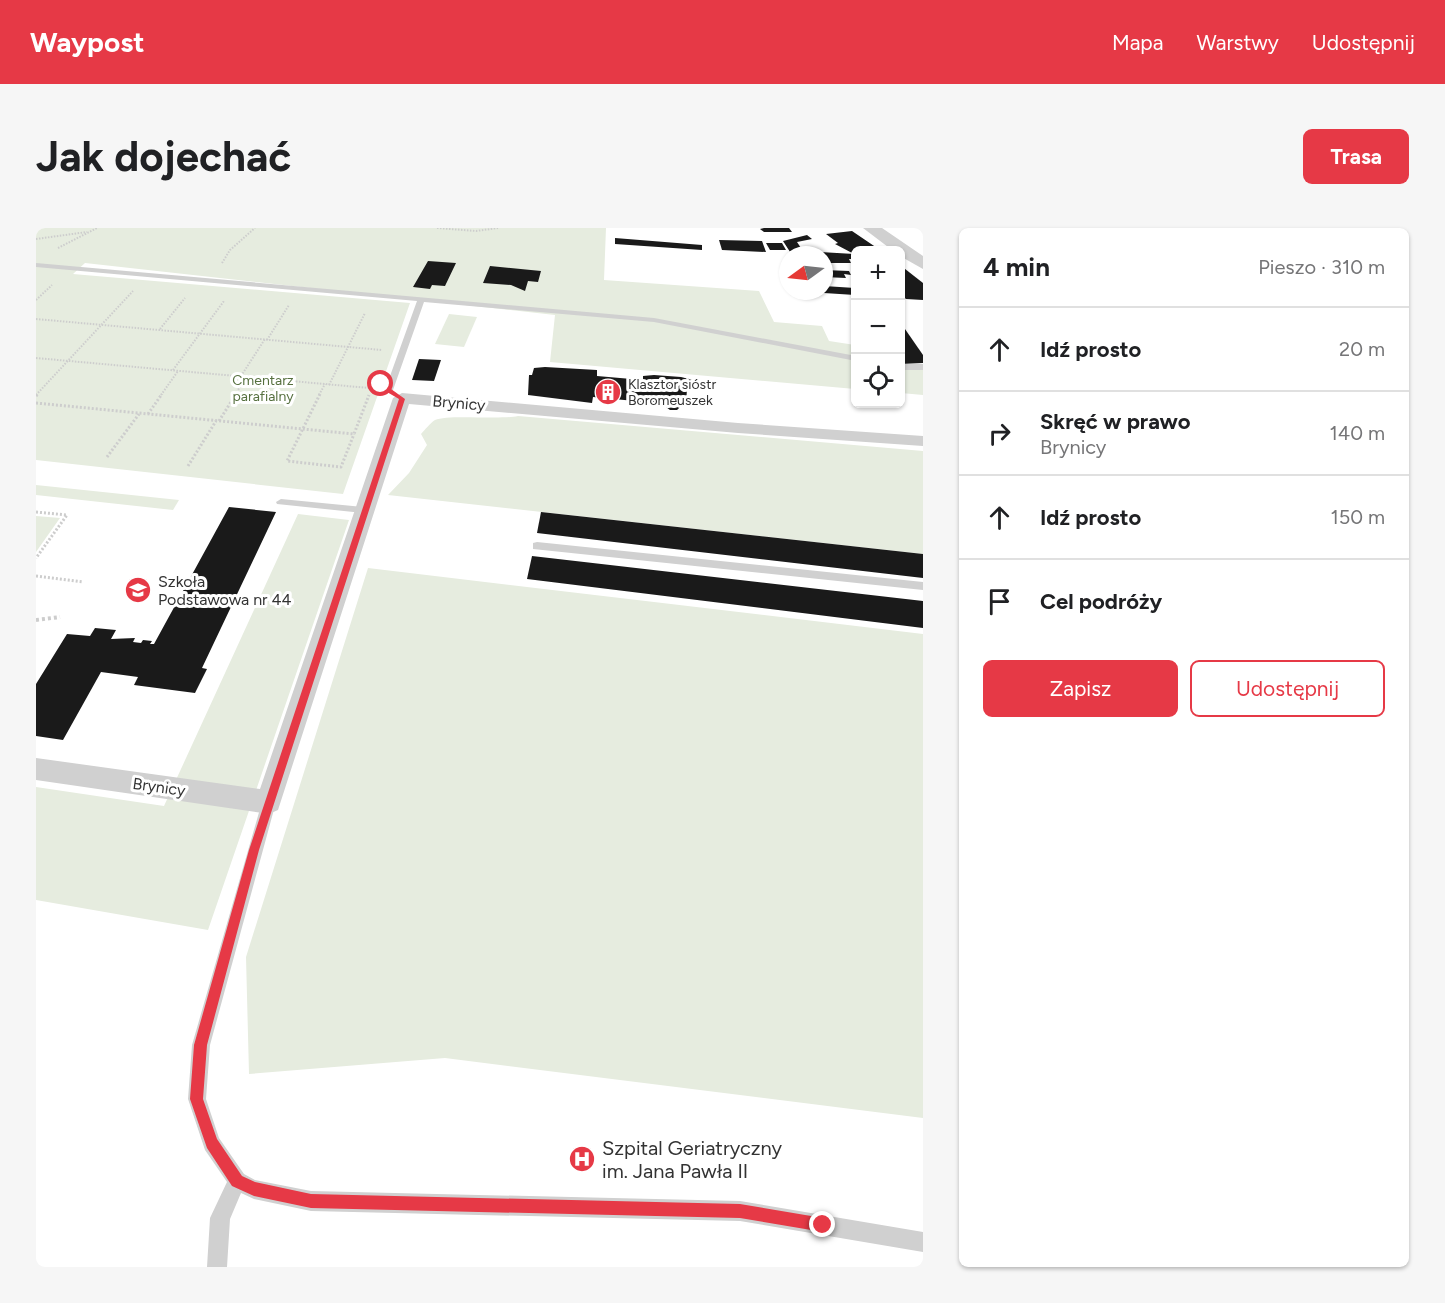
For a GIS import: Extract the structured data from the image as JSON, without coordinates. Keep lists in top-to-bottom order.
{
  "streets": {
    "street": ["Brynicy"]
  },
  "parks": ["Cmentarz parafialny"],
  "places": {
    "building": ["Klasztor sióstr Boromeuszek"],
    "school or university": ["Szkoła Podstawowa nr 44"],
    "hospital": ["Szpital Geriatryczny im. Jana Pawła II"]
  },
  "north": "left",
  "page": {
    "header": "Waypost",
    "nav": ["Mapa", "Warstwy", "Udostępnij"],
    "buttons": [
      "Trasa",
      ["Zapisz", "Udostępnij"]
    ],
    "title": "Jak dojechać",
    "heading": ["4 min", "Pieszo · 310 m"],
    "map_buttons": ["+", "−"],
    "list": [
      ["Idź prosto", "20 m"],
      ["Skręć w prawo", "Brynicy", "140 m"],
      ["Idź prosto", "150 m"],
      "Cel podróży"
    ]
  }
}
